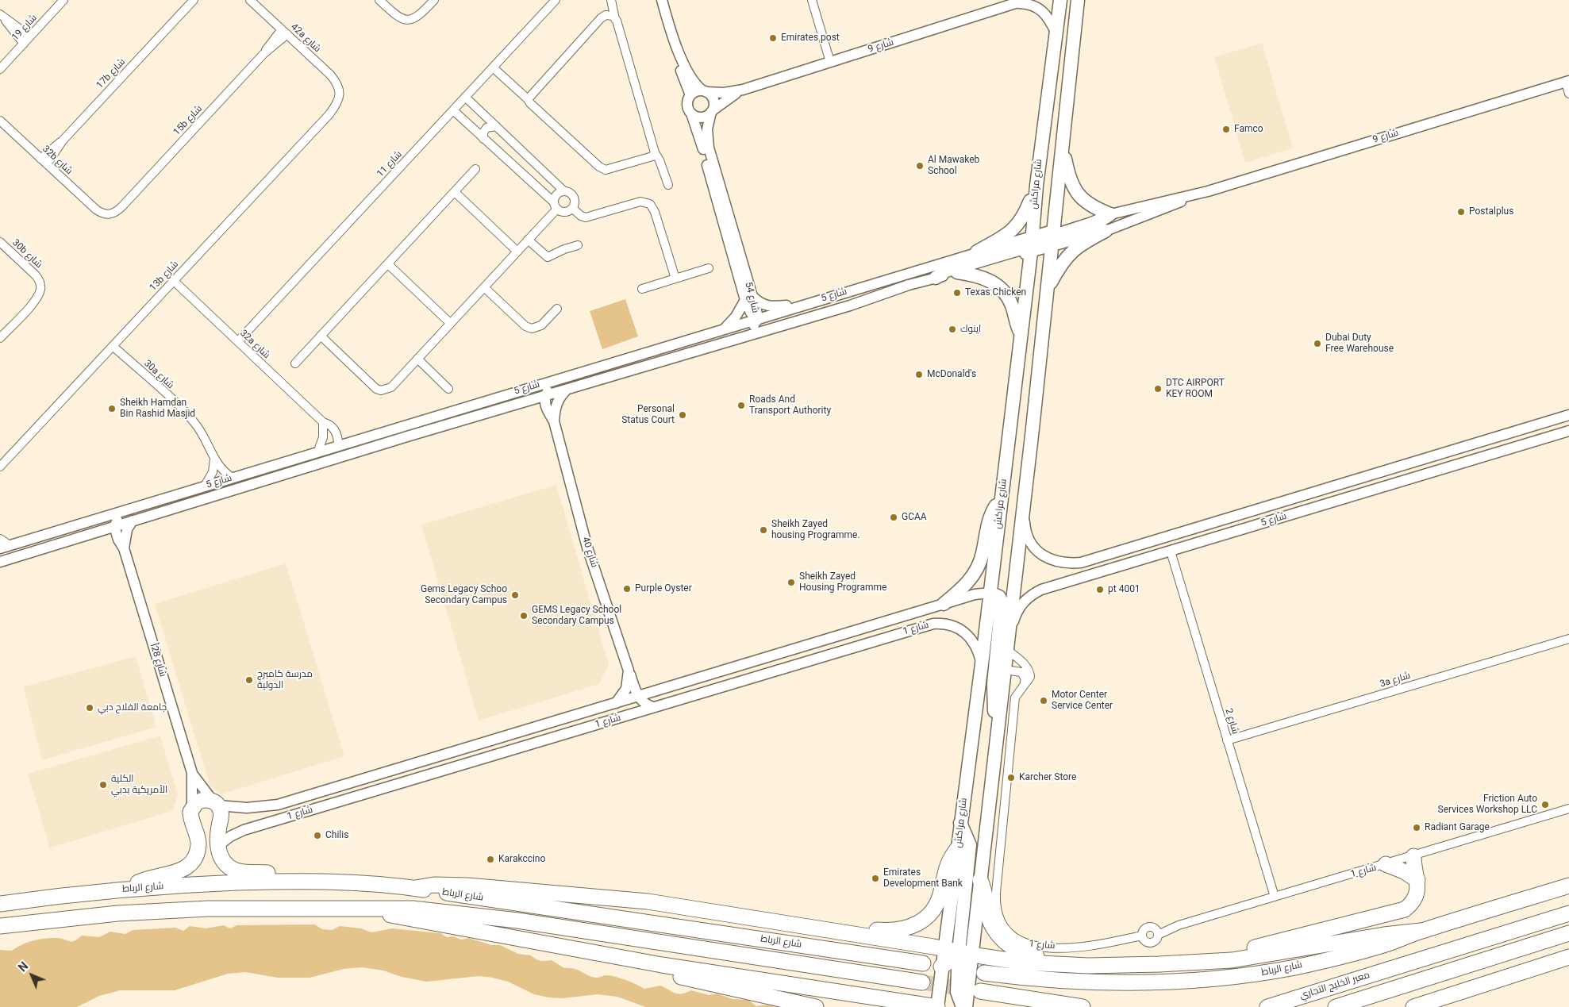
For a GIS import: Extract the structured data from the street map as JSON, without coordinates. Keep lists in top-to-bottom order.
{
  "streets": {
    "highway": ["شارع الرباط", "معبر الخليج التجاري"],
    "main road": ["شارع مراكش"],
    "street": [
      "شارع 19",
      "42a شارع",
      "شارع 9",
      "17b شارع",
      "15b شارع",
      "32b شارع",
      "شارع 11",
      "30b شارع",
      "13b شارع",
      "شارع 5",
      "شارع 54",
      "32a شارع",
      "30a شارع",
      "شارع 40",
      "شارع 1",
      "شارع 28أ",
      "3a شارع",
      "شارع 2"
    ]
  },
  "crossings": [
    ["42a شارع", "15b شارع"],
    ["42a شارع", "13b شارع"],
    ["شارع 9", "شارع مراكش"],
    ["شارع 9", "شارع 5"],
    ["شارع 9", "شارع 54"],
    ["17b شارع", "32b شارع"],
    ["15b شارع", "32b شارع"],
    ["شارع 11", "32a شارع"],
    ["شارع مراكش", "شارع 5"],
    ["شارع مراكش", "شارع 1"],
    ["13b شارع", "32a شارع"],
    ["13b شارع", "30a شارع"],
    ["شارع 5", "شارع 54"],
    ["شارع 5", "32a شارع"],
    ["شارع 5", "30a شارع"],
    ["شارع 5", "شارع 40"],
    ["شارع 5", "شارع 1"],
    ["شارع 5", "شارع 28أ"],
    ["شارع 5", "شارع 2"],
    ["شارع 40", "شارع 1"],
    ["شارع 1", "شارع 28أ"],
    ["شارع 1", "شارع 2"],
    ["3a شارع", "شارع 2"]
  ],
  "places": [
    "Emirates post",
    "Famco",
    "Al Mawakeb School",
    "Postalplus",
    "Texas Chicken",
    "اينوك",
    "Dubai Duty Free Warehouse",
    "McDonald's",
    "DTC AIRPORT KEY ROOM",
    "Roads And Transport Authority",
    "Sheikh Hamdan Bin Rashid Masjid",
    "Personal Status Court",
    "GCAA",
    "Sheikh Zayed housing Programme.",
    "Sheikh Zayed Housing Programme",
    "Purple Oyster",
    "pt 4001",
    "Gems Legacy Schoo Secondary Campus",
    "GEMS Legacy School Secondary Campus",
    "مدرسة كامبرج الدولية",
    "Motor Center Service Center",
    "جامعة الفلاح دبي",
    "Karcher Store",
    "الكلية الأمريكية بدبي",
    "Friction Auto Services Workshop LLC",
    "Radiant Garage",
    "Chilis",
    "Karakccino",
    "Emirates Development Bank"
  ],
  "north": "top left"
}
